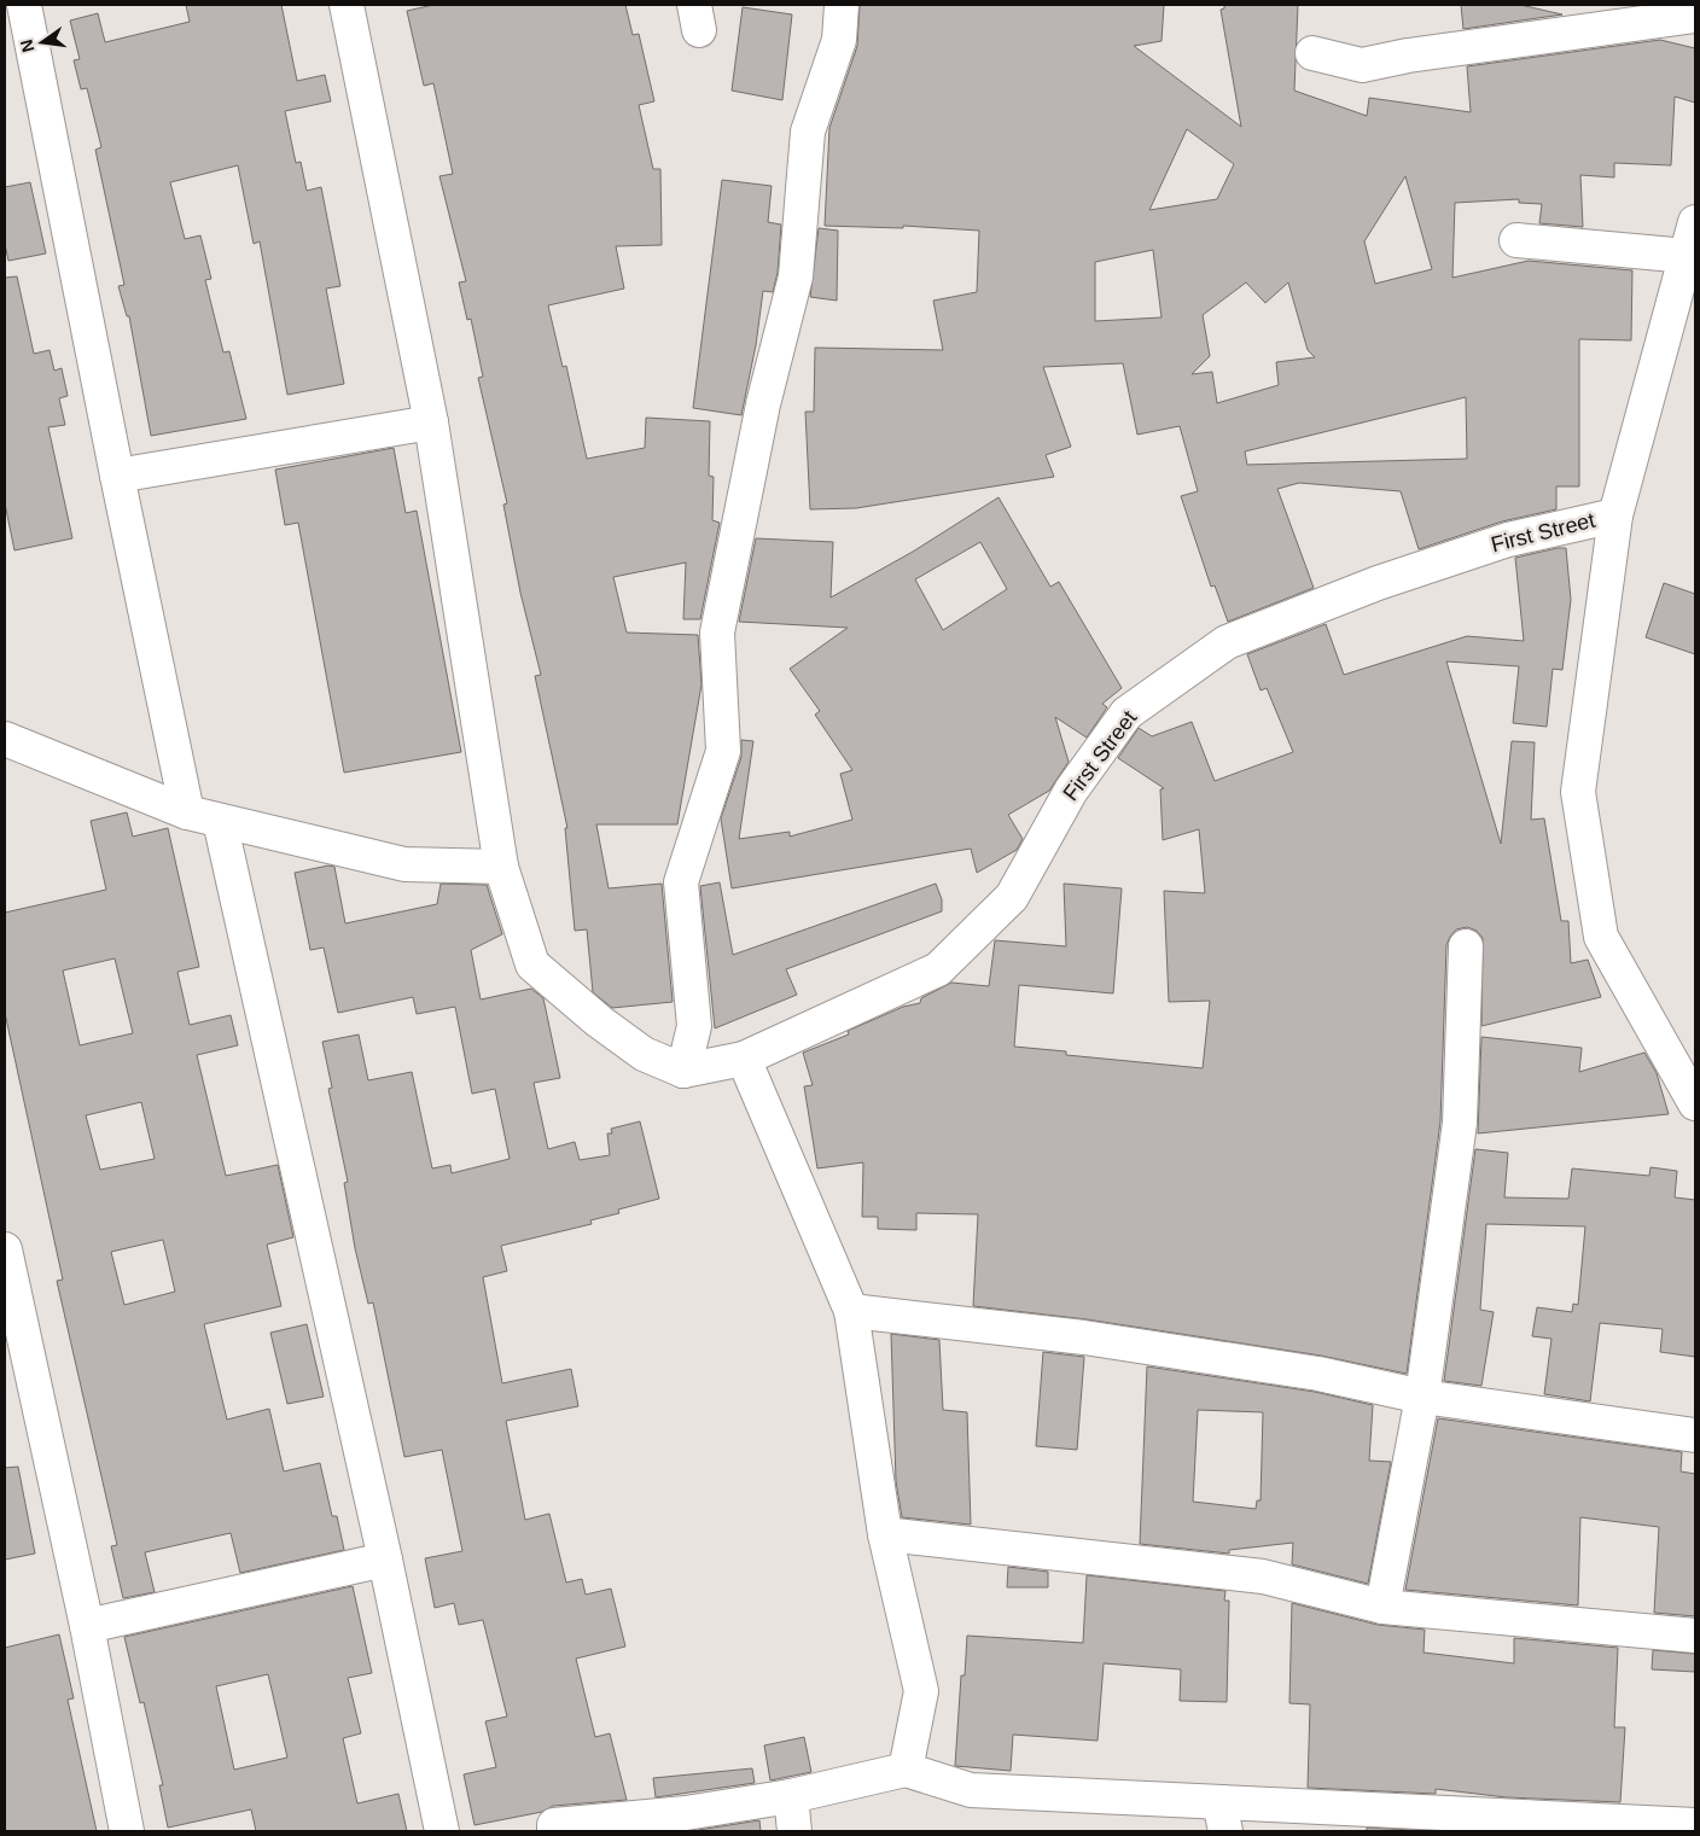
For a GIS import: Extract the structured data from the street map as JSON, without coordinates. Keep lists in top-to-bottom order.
{
  "streets": {
    "street": ["First Street"]
  },
  "north": "left"
}
